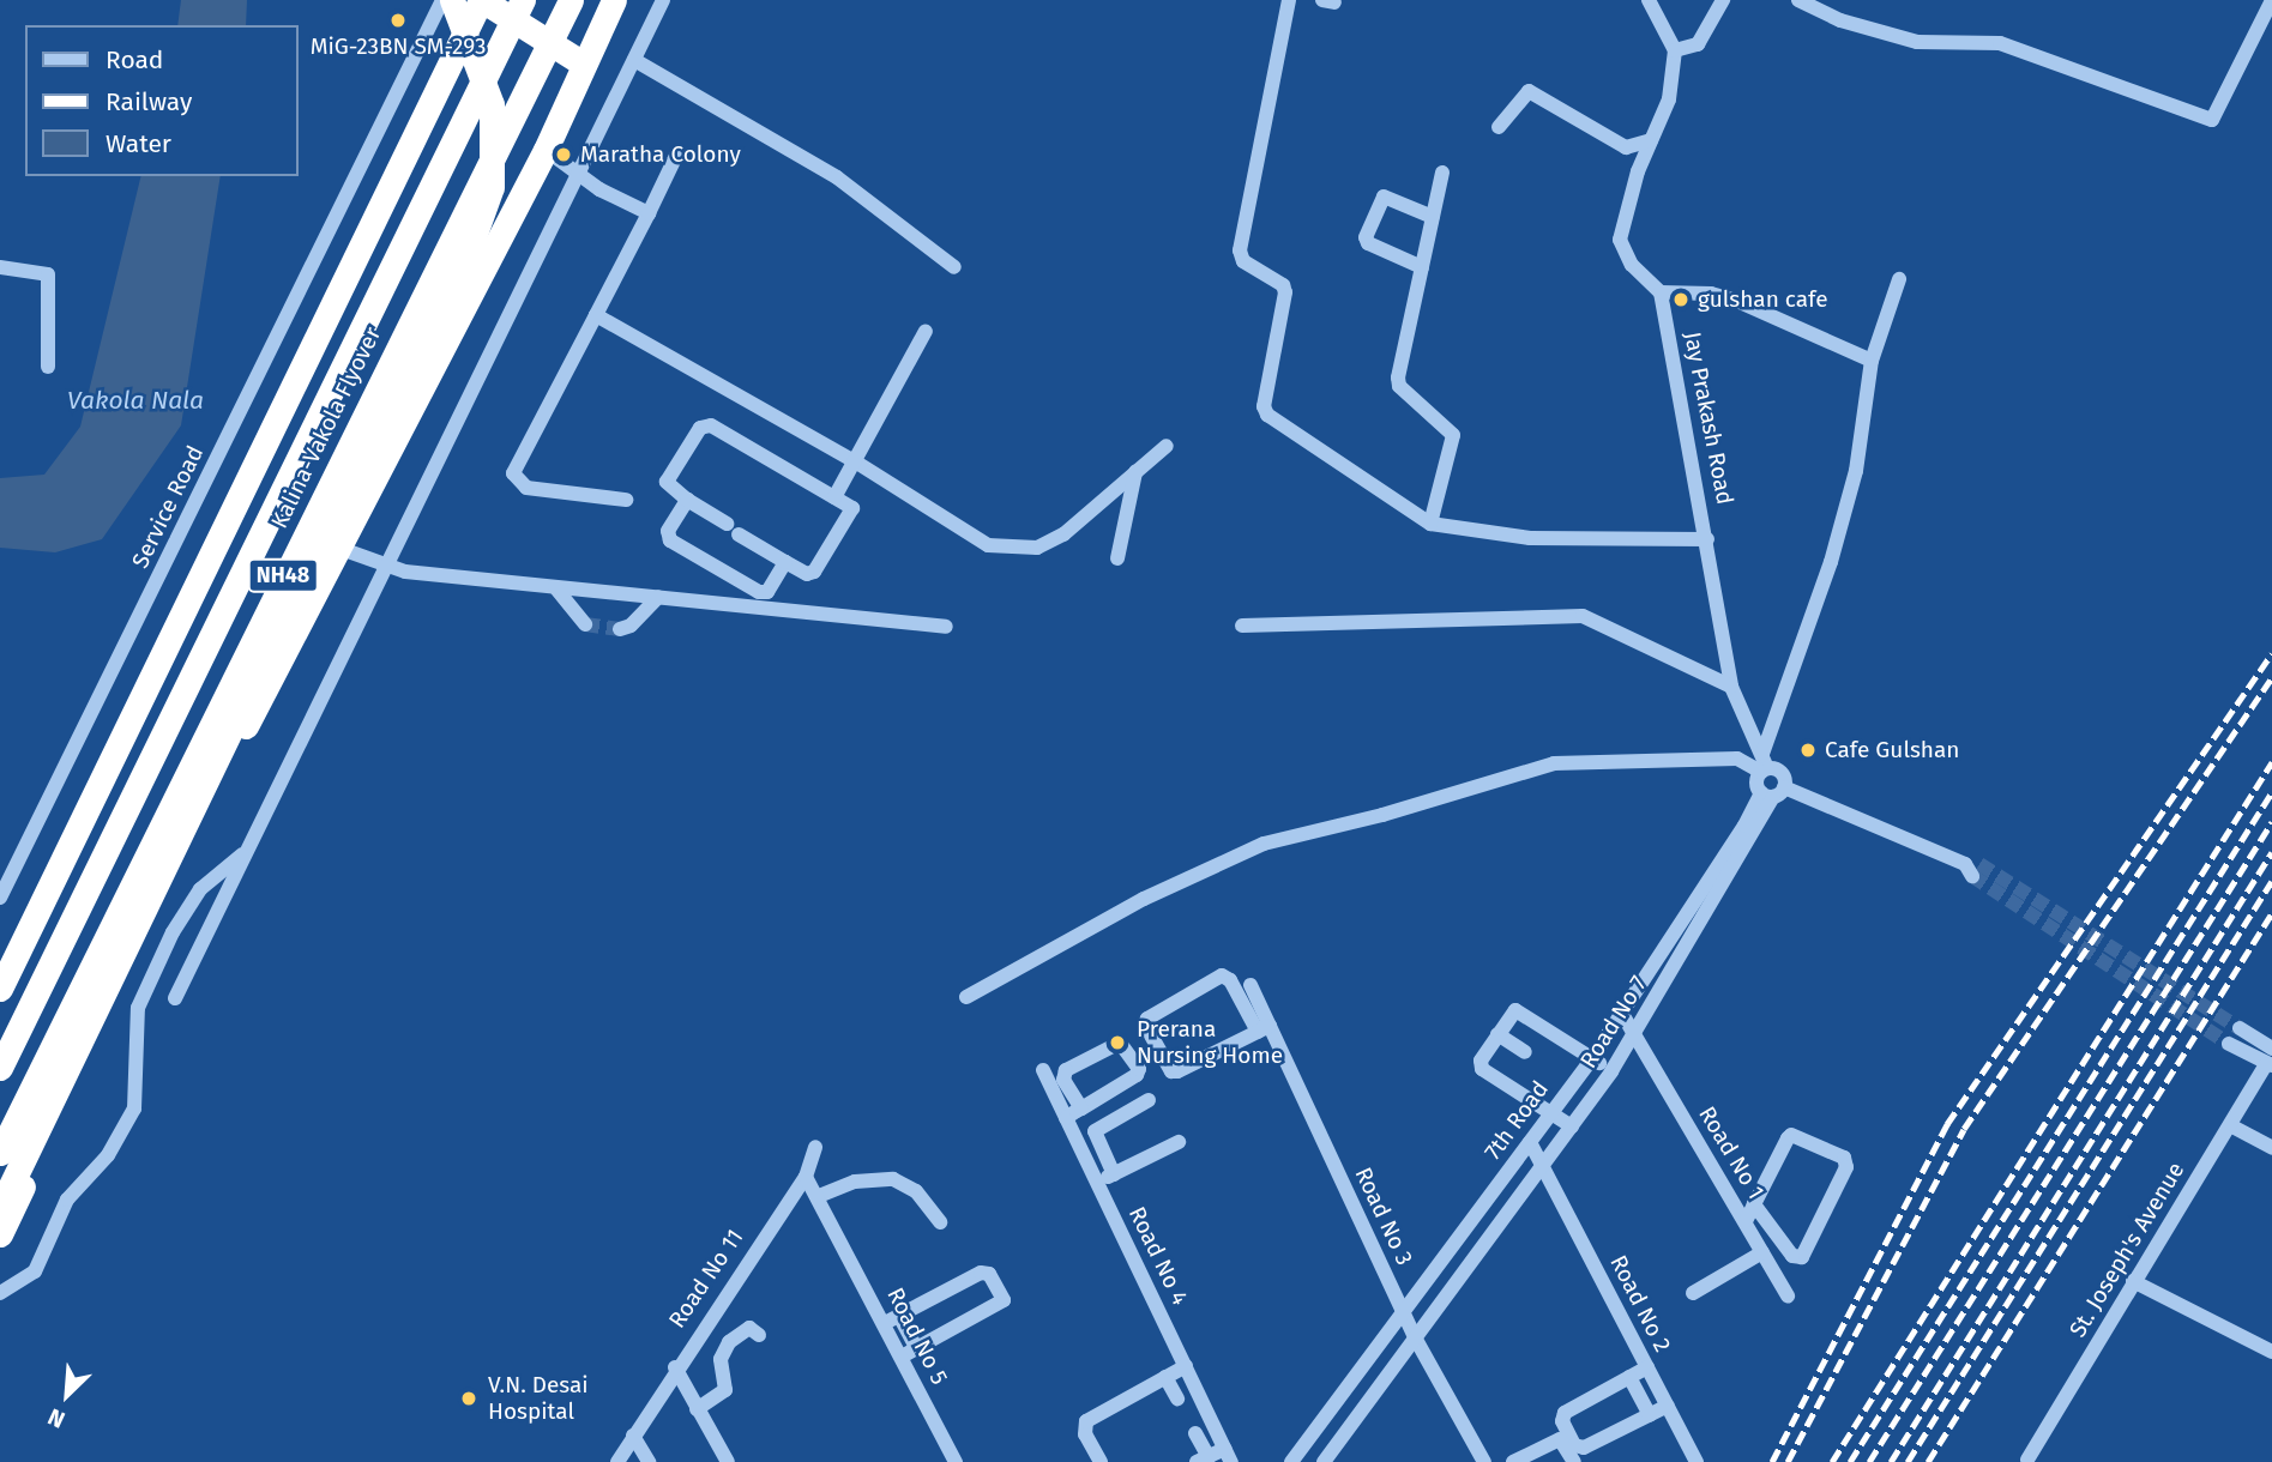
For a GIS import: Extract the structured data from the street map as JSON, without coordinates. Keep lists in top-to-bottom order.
{
  "streets": {
    "highway": ["Kalina-Vakola Flyover", "NH48"],
    "street": [
      "Jay Prakash Road",
      "Service Road",
      "Road No 7",
      "7th Road",
      "Road No 1",
      "Road No 3",
      "St. Joseph's Avenue",
      "Road No 4",
      "Road No 11",
      "Road No 2",
      "Road No 5"
    ]
  },
  "crossings": [
    ["Road No 7", "7th Road"],
    ["Road No 7", "Road No 1"],
    ["Road No 7", "Road No 3"],
    ["Road No 7", "Road No 2"],
    ["7th Road", "Road No 1"],
    ["7th Road", "Road No 3"],
    ["7th Road", "Road No 2"]
  ],
  "water": ["Vakola Nala"],
  "places": [
    "MiG-23BN SM-293",
    "Maratha Colony",
    "gulshan cafe",
    "Cafe Gulshan",
    "Prerana Nursing Home",
    "V.N. Desai Hospital"
  ],
  "legend": ["Road", "Railway", "Water"],
  "north": "bottom left"
}
